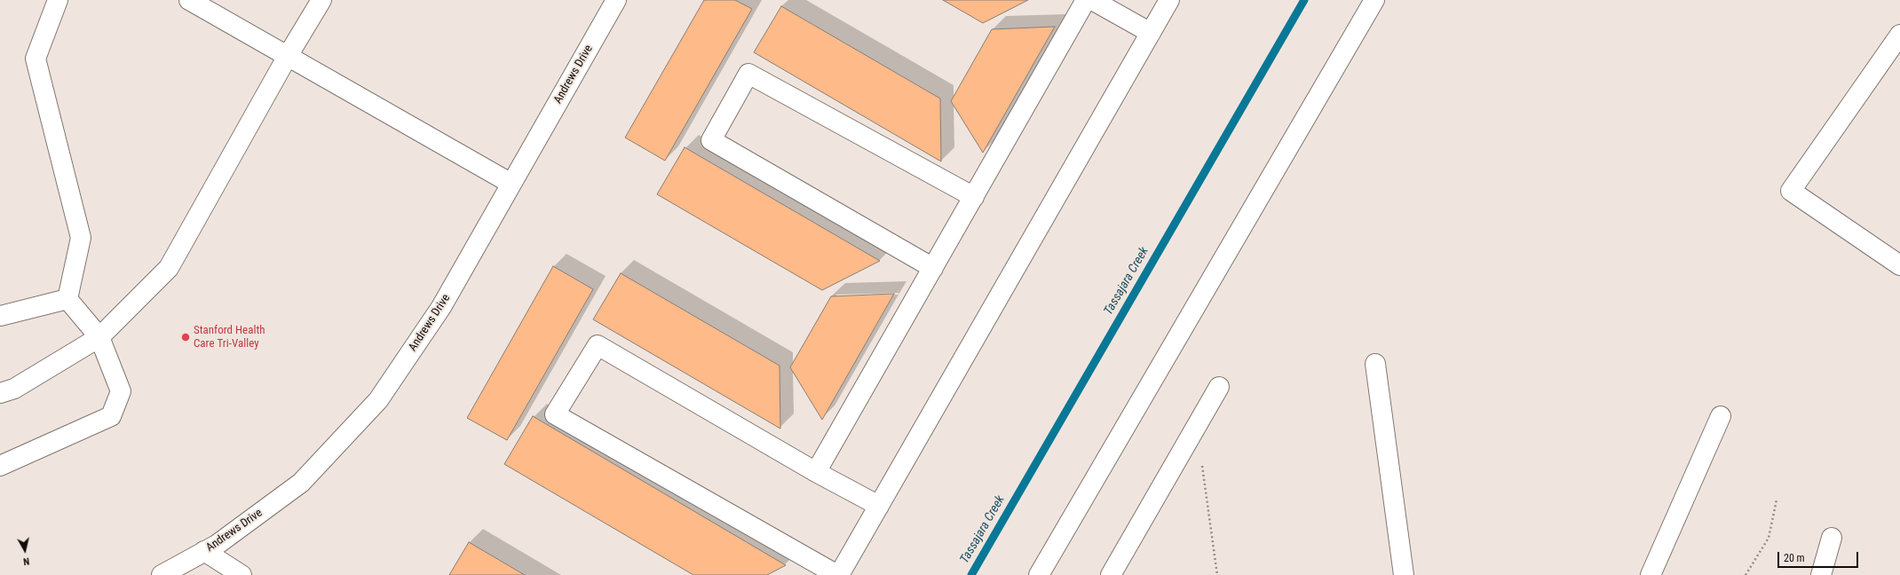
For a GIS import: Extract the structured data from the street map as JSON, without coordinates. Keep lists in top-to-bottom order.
{
  "streets": {
    "street": ["Andrews Drive"]
  },
  "water": ["Tassajara Creek"],
  "places": ["Stanford Health Care Tri-Valley"],
  "scale_bar": "20 m",
  "north": "bottom"
}
